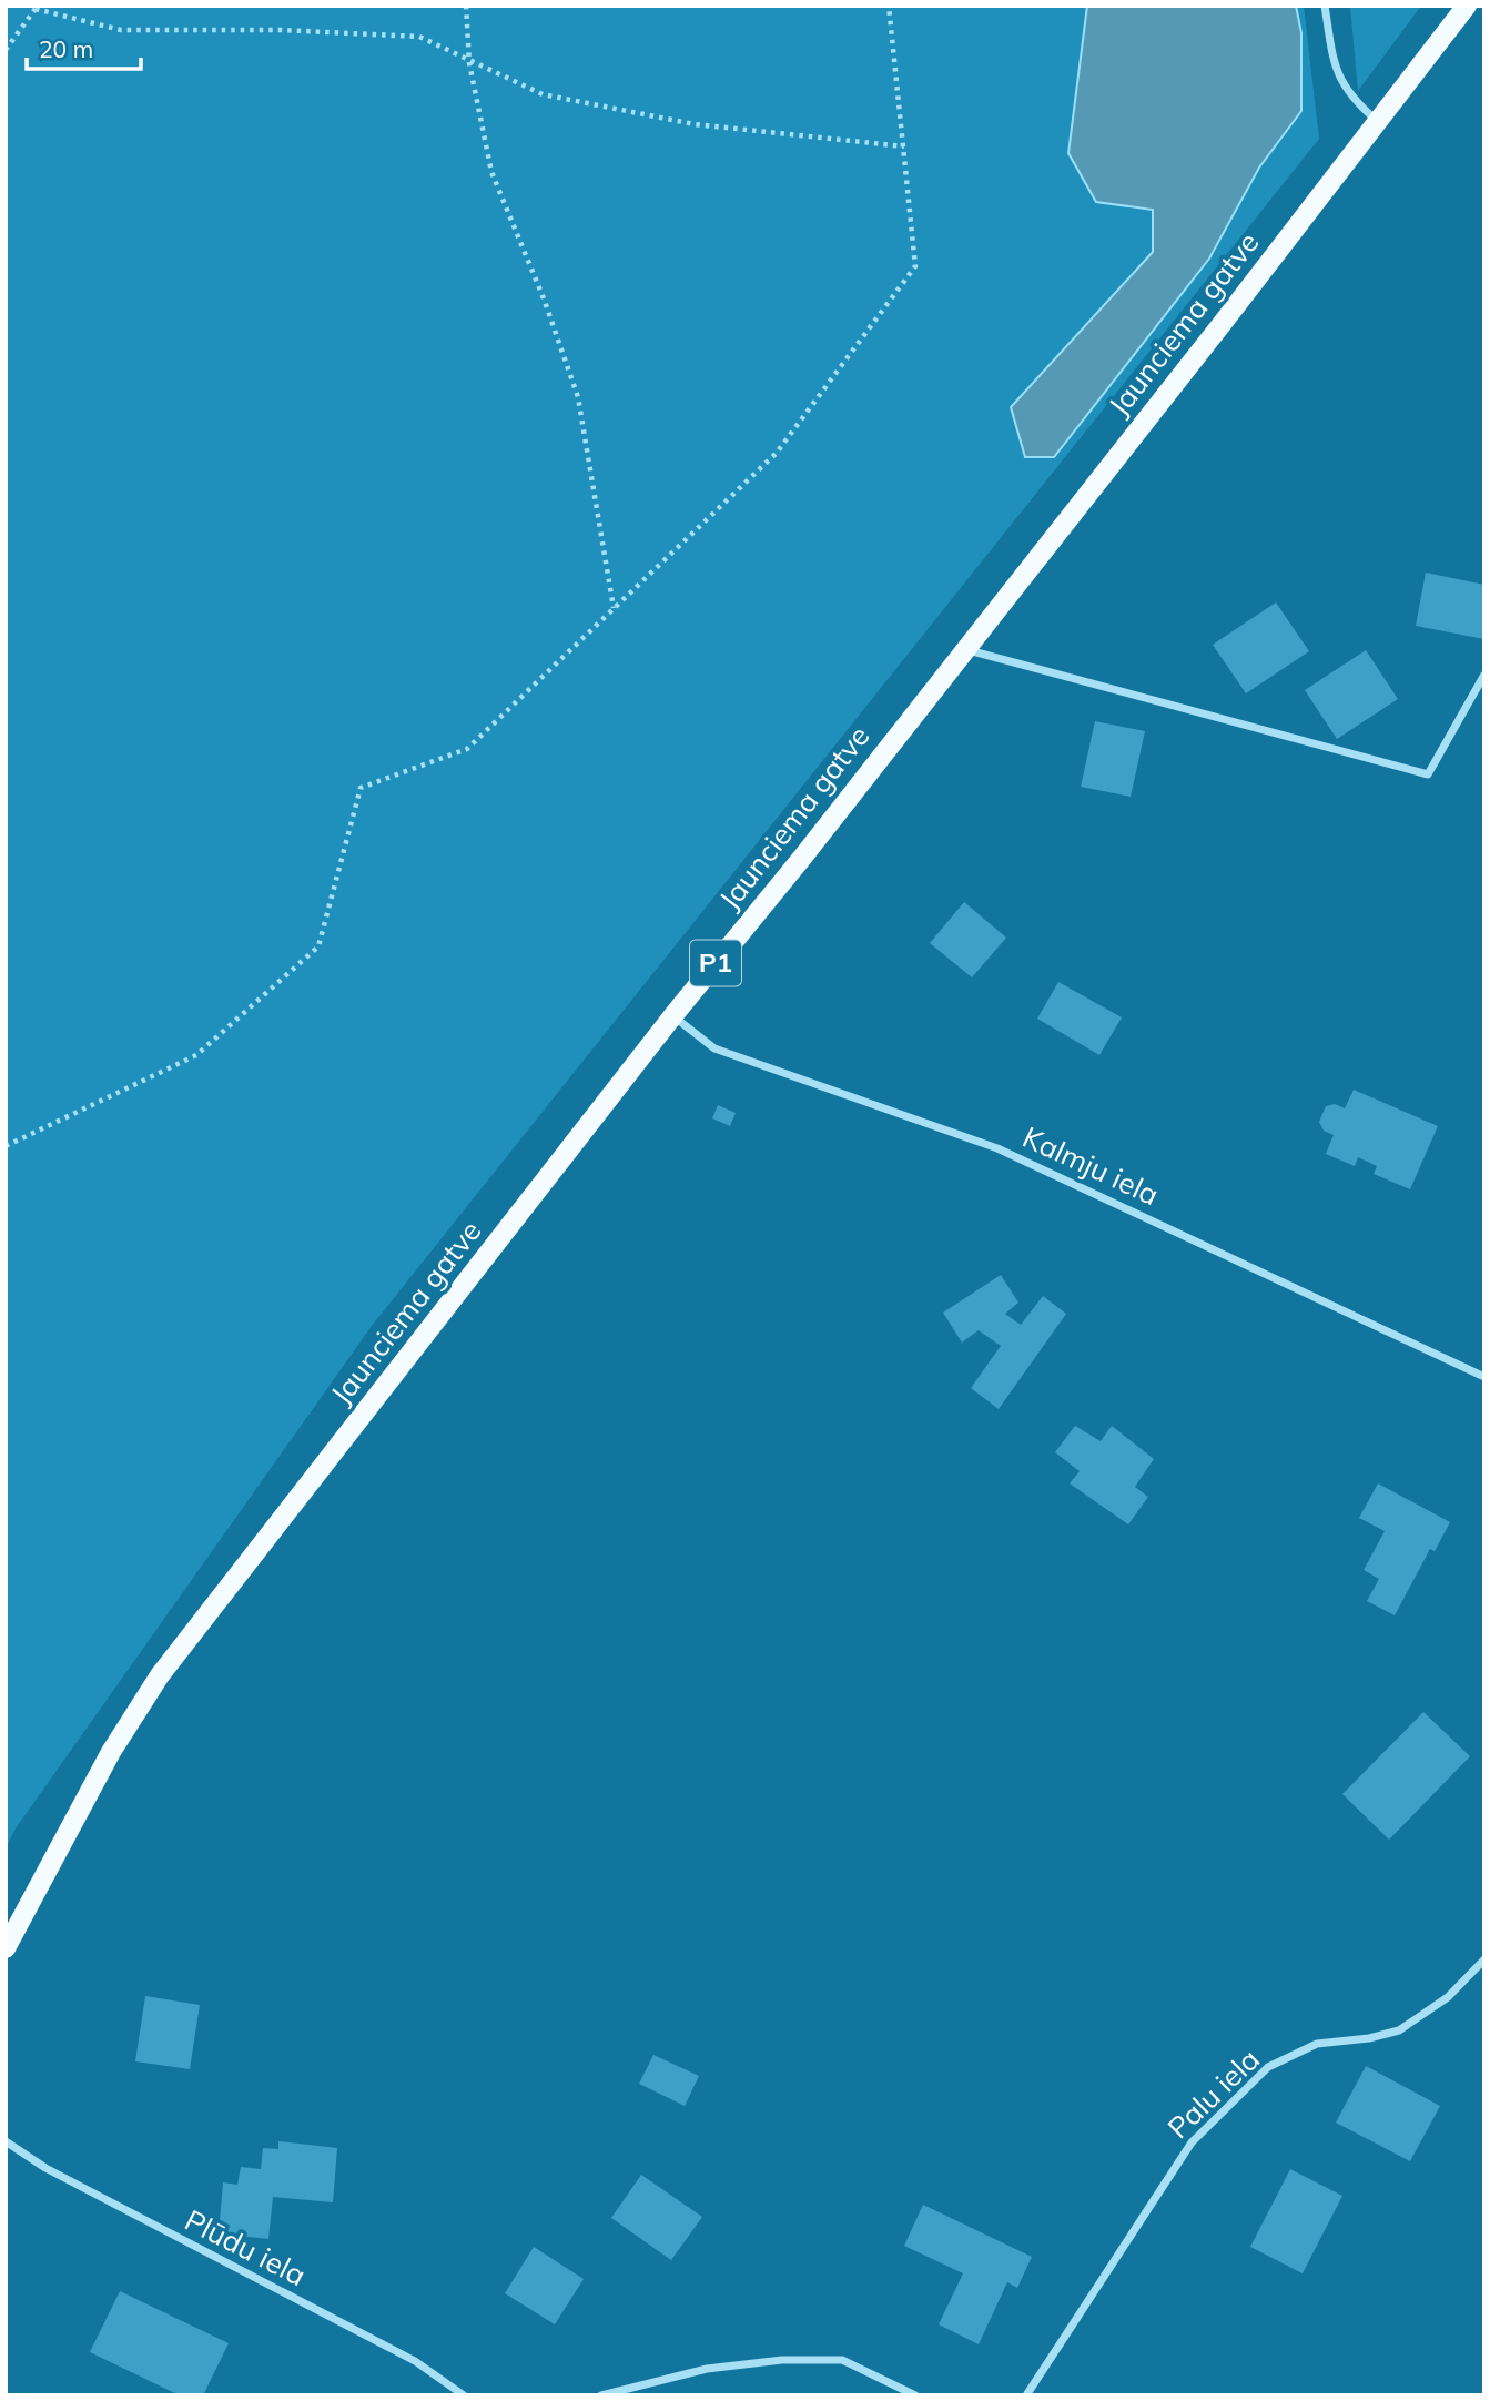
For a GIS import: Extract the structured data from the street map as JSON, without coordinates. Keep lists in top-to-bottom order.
{
  "streets": {
    "main road": ["Jaunciema gatve", "P1"],
    "street": ["Kalmju iela", "Palu iela", "Plūdu iela"]
  },
  "crossings": [
    ["Jaunciema gatve", "Kalmju iela"]
  ],
  "scale_bar": "20 m"
}
